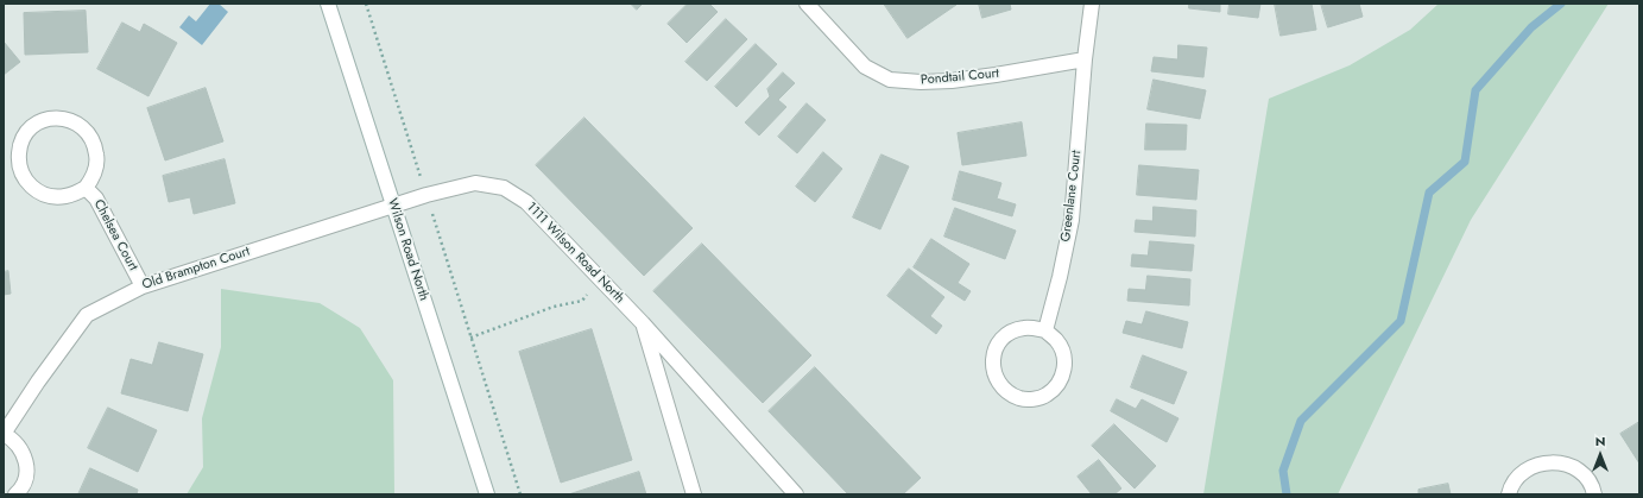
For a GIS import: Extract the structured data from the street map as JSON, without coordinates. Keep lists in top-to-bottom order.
{
  "streets": {
    "street": [
      "Pondtail Court",
      "Greenlane Court",
      "Chelsea Court",
      "Wilson Road North",
      "1111 Wilson Road North",
      "Old Brampton Court"
    ]
  },
  "crossings": [
    ["Pondtail Court", "Greenlane Court"],
    ["Chelsea Court", "Old Brampton Court"],
    ["Wilson Road North", "1111 Wilson Road North"],
    ["Wilson Road North", "Old Brampton Court"],
    ["1111 Wilson Road North", "Old Brampton Court"]
  ],
  "north": "top"
}
